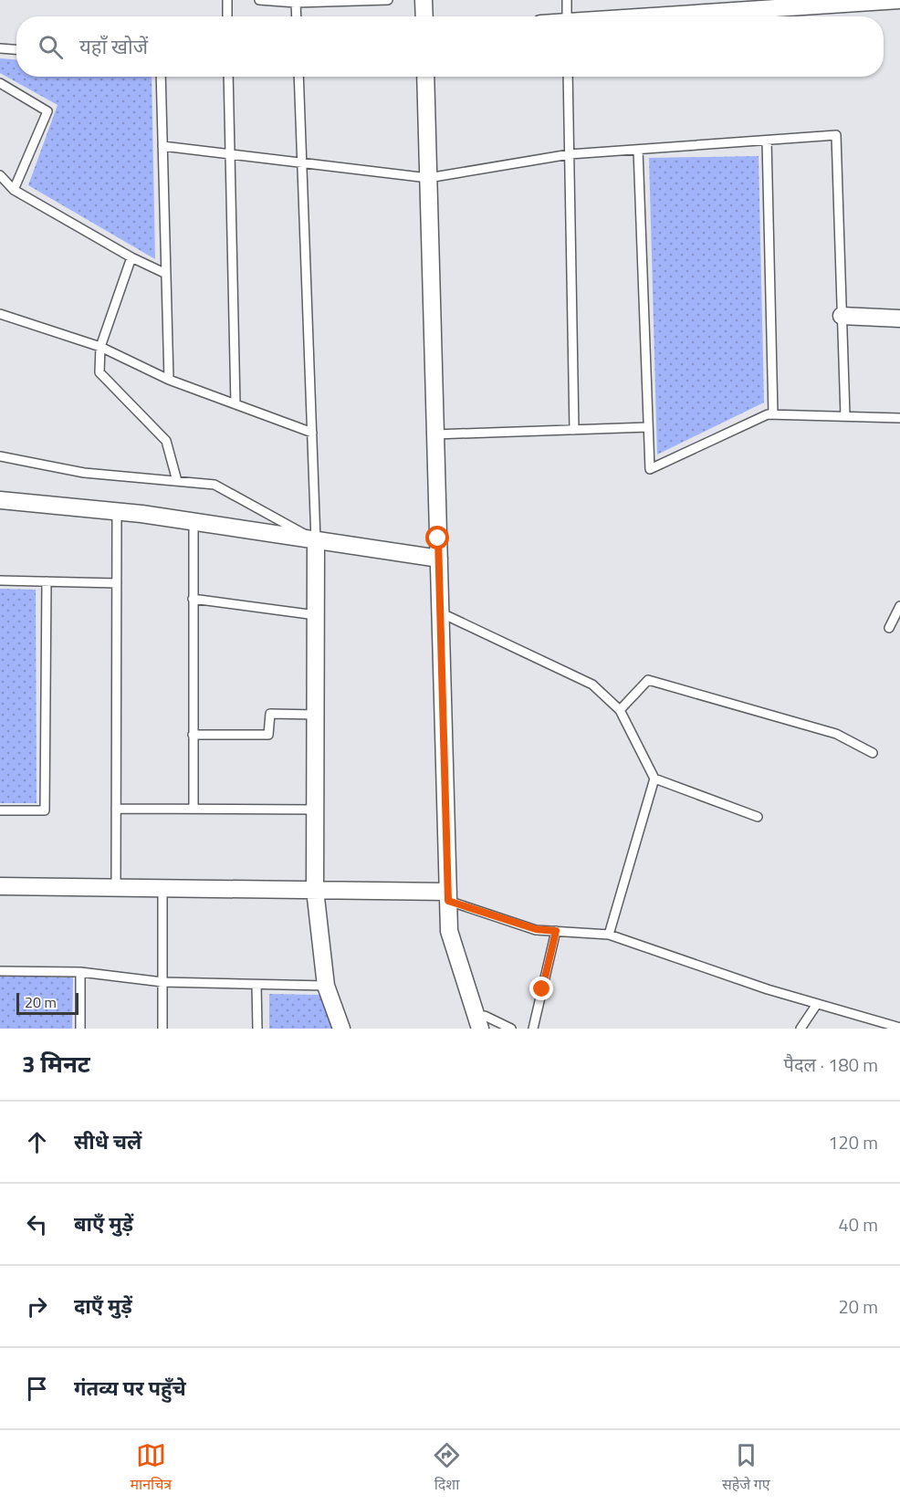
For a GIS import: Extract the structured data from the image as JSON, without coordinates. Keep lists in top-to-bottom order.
{
  "scale_bar": "20 m",
  "page": {
    "search": "यहाँ खोजें",
    "scale": "20 m",
    "heading": ["3 मिनट", "पैदल · 180 m"],
    "list": [
      ["सीधे चलें", "120 m"],
      ["बाएँ मुड़ें", "40 m"],
      ["दाएँ मुड़ें", "20 m"],
      "गंतव्य पर पहुँचे"
    ],
    "nav": ["मानचित्र", "दिशा", "सहेजे गए"]
  }
}
